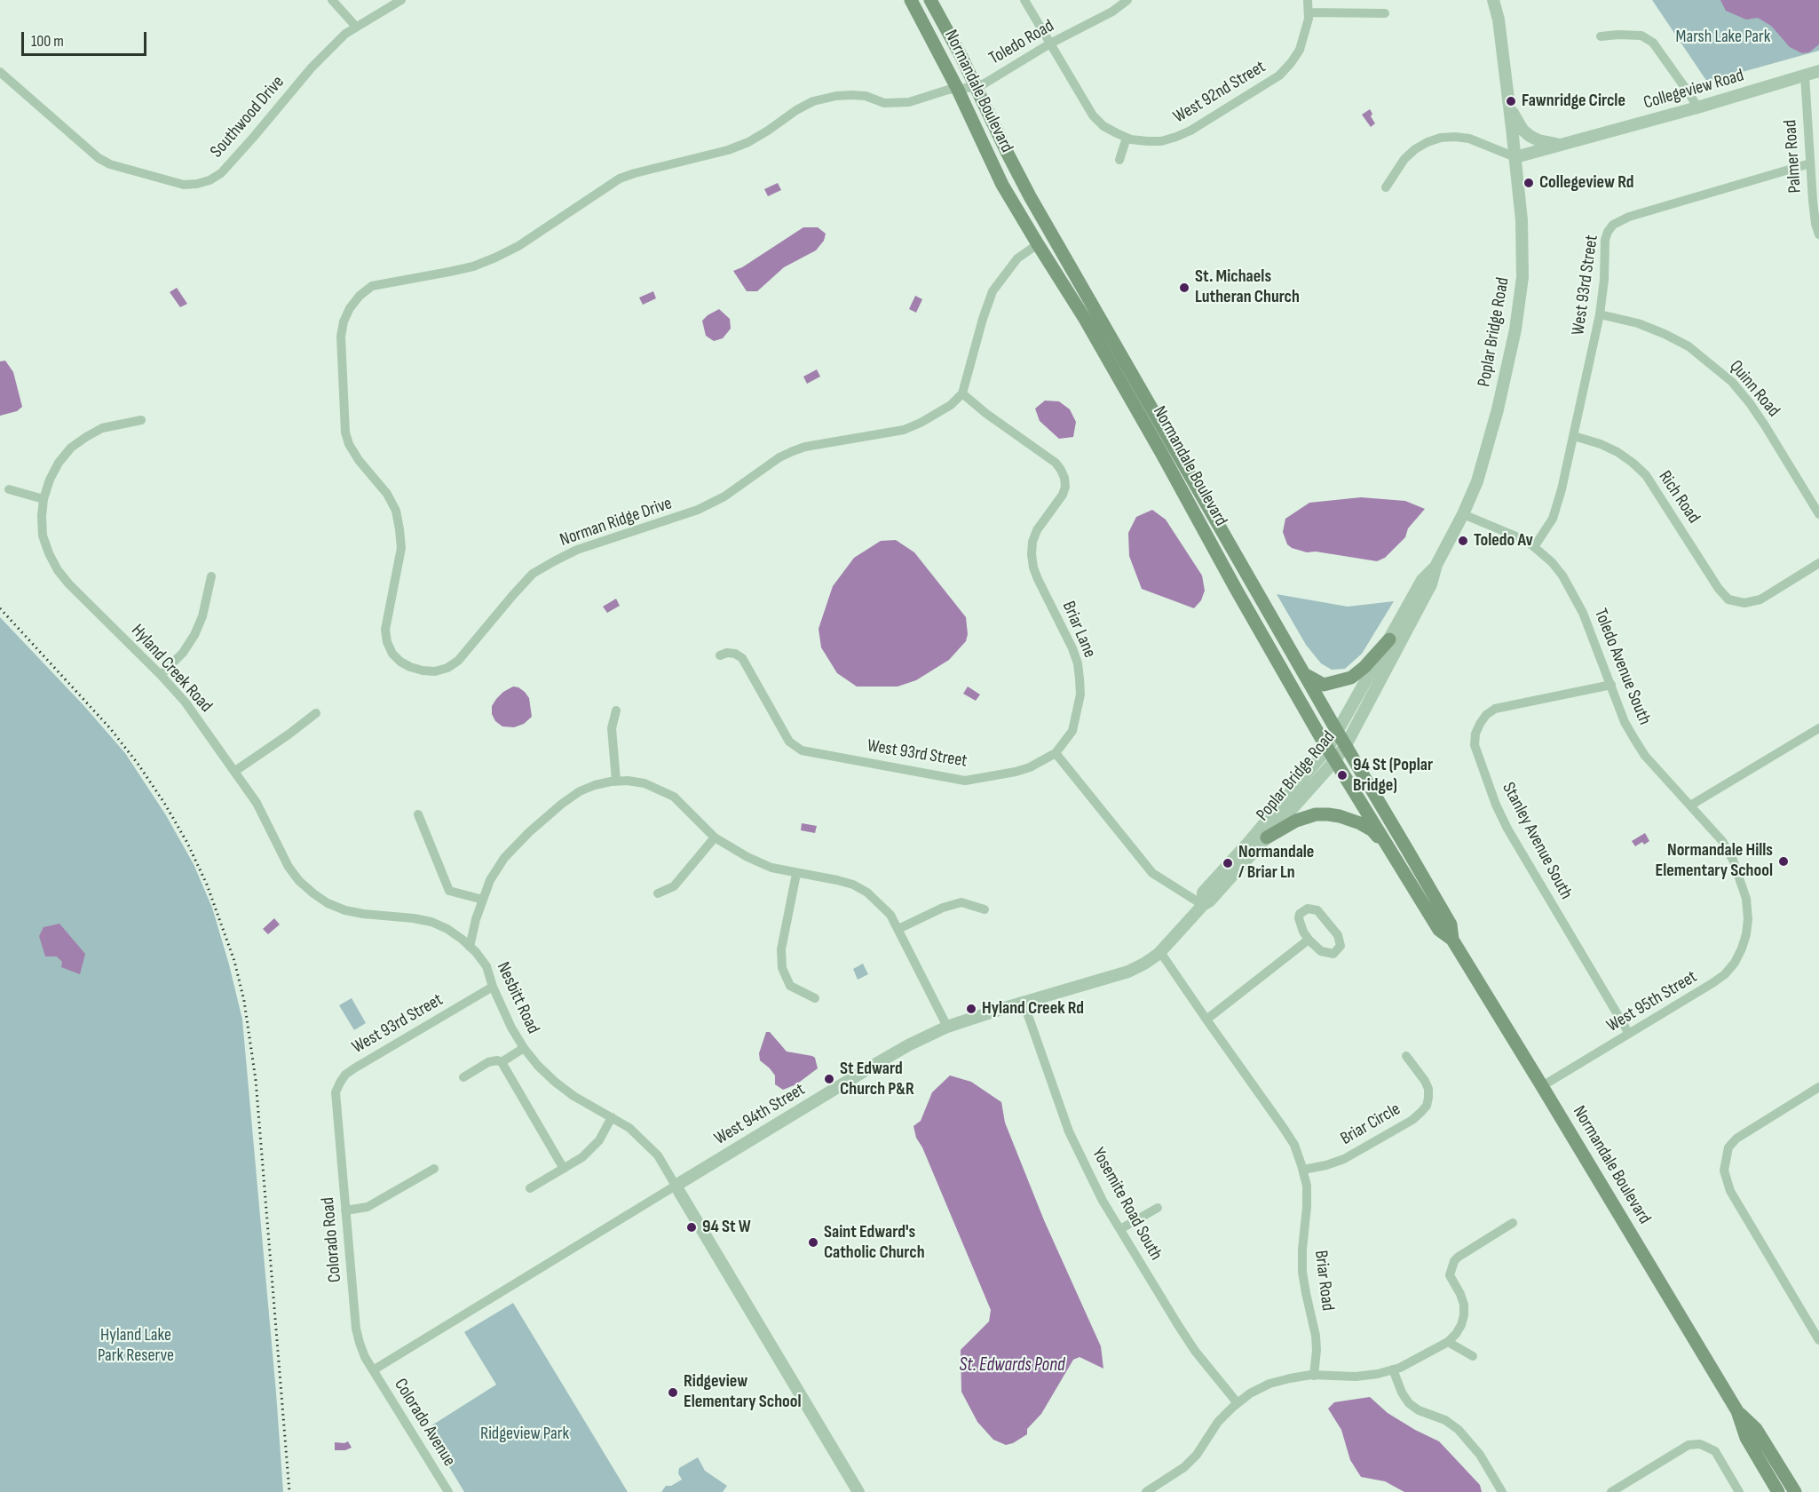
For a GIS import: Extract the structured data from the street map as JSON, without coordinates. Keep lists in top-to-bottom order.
{
  "streets": {
    "main road": ["Normandale Boulevard"],
    "street": [
      "Toledo Road",
      "Collegeview Road",
      "West 92nd Street",
      "Southwood Drive",
      "Palmer Road",
      "West 93rd Street",
      "Poplar Bridge Road",
      "Quinn Road",
      "Rich Road",
      "Norman Ridge Drive",
      "Briar Lane",
      "Toledo Avenue South",
      "Hyland Creek Road",
      "Stanley Avenue South",
      "Nesbitt Road",
      "West 95th Street",
      "West 94th Street",
      "Briar Circle",
      "Yosemite Road South",
      "Colorado Road",
      "Briar Road",
      "Colorado Avenue"
    ]
  },
  "crossings": [
    ["Toledo Road", "Normandale Boulevard"],
    ["Toledo Road", "West 92nd Street"],
    ["Toledo Road", "Norman Ridge Drive"],
    ["Collegeview Road", "Palmer Road"],
    ["Collegeview Road", "Poplar Bridge Road"],
    ["Normandale Boulevard", "Poplar Bridge Road"],
    ["Normandale Boulevard", "Norman Ridge Drive"],
    ["Normandale Boulevard", "West 95th Street"],
    ["Palmer Road", "West 93rd Street"],
    ["West 93rd Street", "Quinn Road"],
    ["West 93rd Street", "Rich Road"],
    ["West 93rd Street", "Briar Lane"],
    ["West 93rd Street", "Toledo Avenue South"],
    ["West 93rd Street", "Nesbitt Road"],
    ["West 93rd Street", "Colorado Road"],
    ["Poplar Bridge Road", "Toledo Avenue South"],
    ["Poplar Bridge Road", "West 94th Street"],
    ["Norman Ridge Drive", "Briar Lane"],
    ["Toledo Avenue South", "Stanley Avenue South"],
    ["Toledo Avenue South", "West 95th Street"],
    ["Hyland Creek Road", "Nesbitt Road"],
    ["Stanley Avenue South", "West 95th Street"],
    ["Nesbitt Road", "West 94th Street"],
    ["West 94th Street", "Yosemite Road South"],
    ["West 94th Street", "Colorado Road"],
    ["West 94th Street", "Briar Road"],
    ["West 94th Street", "Colorado Avenue"],
    ["Briar Circle", "Briar Road"],
    ["Colorado Road", "Colorado Avenue"]
  ],
  "water": ["St. Edwards Pond"],
  "parks": ["Marsh Lake Park", "Hyland Lake Park Reserve", "Ridgeview Park"],
  "places": [
    "Fawnridge Circle",
    "Collegeview Rd",
    "St. Michaels Lutheran Church",
    "Toledo Av",
    "94 St (Poplar Bridge)",
    "Normandale Hills Elementary School",
    "Normandale / Briar Ln",
    "Hyland Creek Rd",
    "St Edward Church P&R",
    "94 St W",
    "Saint Edward's Catholic Church",
    "Ridgeview Elementary School"
  ],
  "scale_bar": "100 m"
}
